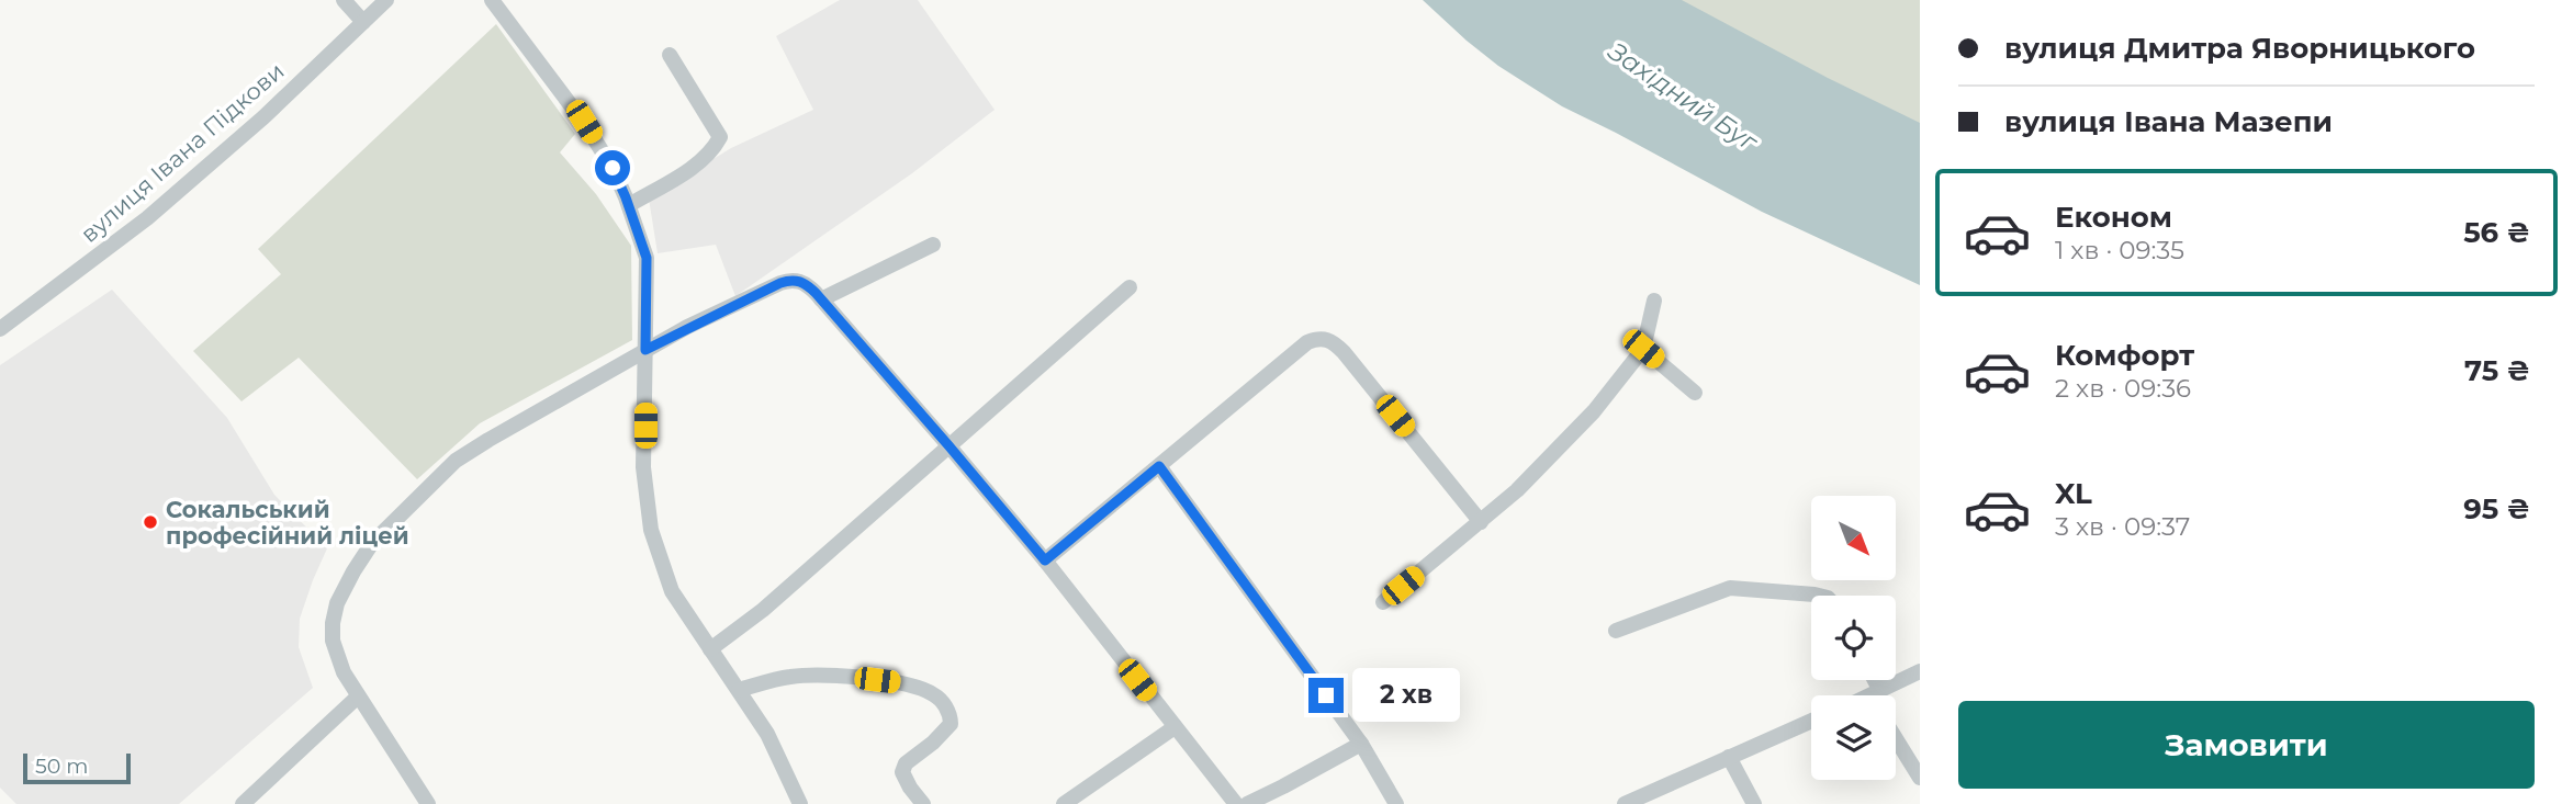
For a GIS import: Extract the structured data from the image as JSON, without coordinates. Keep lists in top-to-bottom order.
{
  "streets": {
    "street": ["вулиця Івана Підкови"]
  },
  "water": ["Західний Буг"],
  "places": ["Сокальський професійний ліцей"],
  "scale_bar": "50 m",
  "north": "bottom right",
  "page": {
    "banner": ["вулиця Дмитра Яворницького", "вулиця Івана Мазепи"],
    "list": [
      {
        "name": "Економ",
        "note": "1 хв · 09:35",
        "value": "56 ₴"
      },
      {
        "name": "Комфорт",
        "note": "2 хв · 09:36",
        "value": "75 ₴"
      },
      {
        "name": "XL",
        "note": "3 хв · 09:37",
        "value": "95 ₴"
      }
    ],
    "bubble": "2 хв",
    "buttons": "Замовити",
    "scale": "50 m"
  }
}
